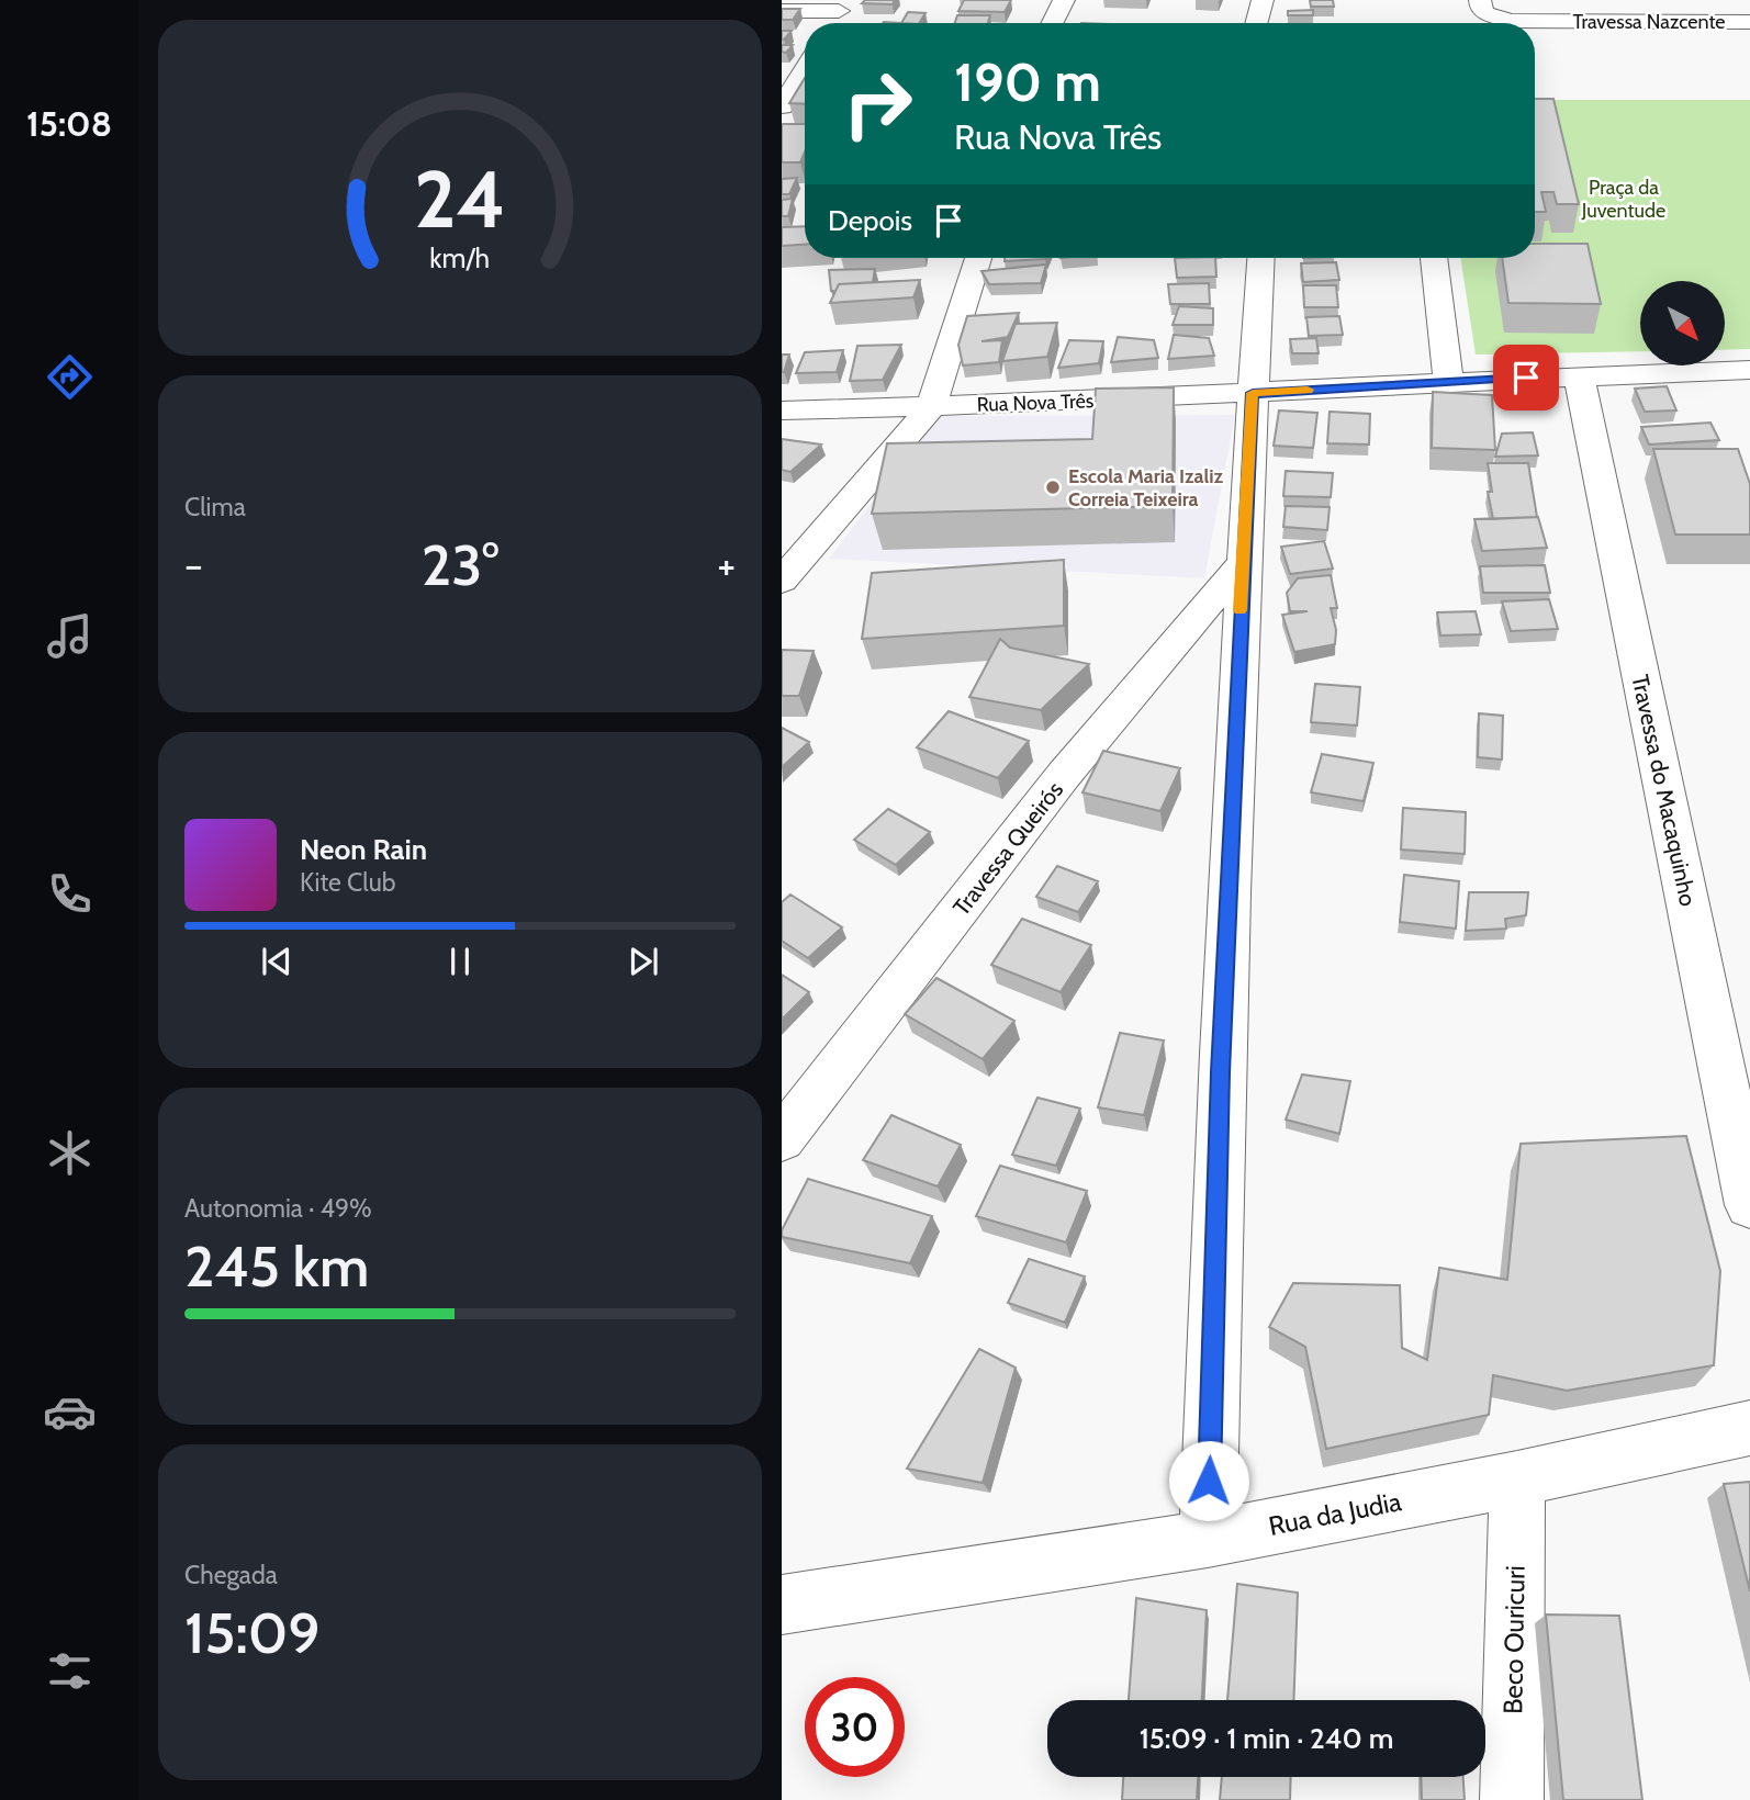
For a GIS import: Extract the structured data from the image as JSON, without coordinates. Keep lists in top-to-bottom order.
{
  "streets": {
    "street": [
      "Travessa Nazcente",
      "Rua Nova Três",
      "Travessa do Macaquinho",
      "Travessa Queirós",
      "Rua da Judia",
      "Beco Ouricuri"
    ]
  },
  "crossings": [
    ["Rua Nova Três", "Travessa do Macaquinho"],
    ["Rua da Judia", "Beco Ouricuri"]
  ],
  "parks": ["Praça da Juventude"],
  "places": ["Escola Maria Izaliz Correia Teixeira"],
  "north": "bottom right",
  "page": {
    "tabs": "15:08",
    "turn": ["190 m", "Rua Nova Três"],
    "then": "Depois",
    "tile": [
      "Clima",
      ["Autonomia · 49%", "245 km"],
      ["Chegada", "15:09"]
    ],
    "heat": ["−", "23°", "+"],
    "song": ["Neon Rain", "Kite Club"],
    "limit": "30",
    "trip": "15:09 · 1 min · 240 m",
    "gauge": ["24", "km/h"]
  }
}
